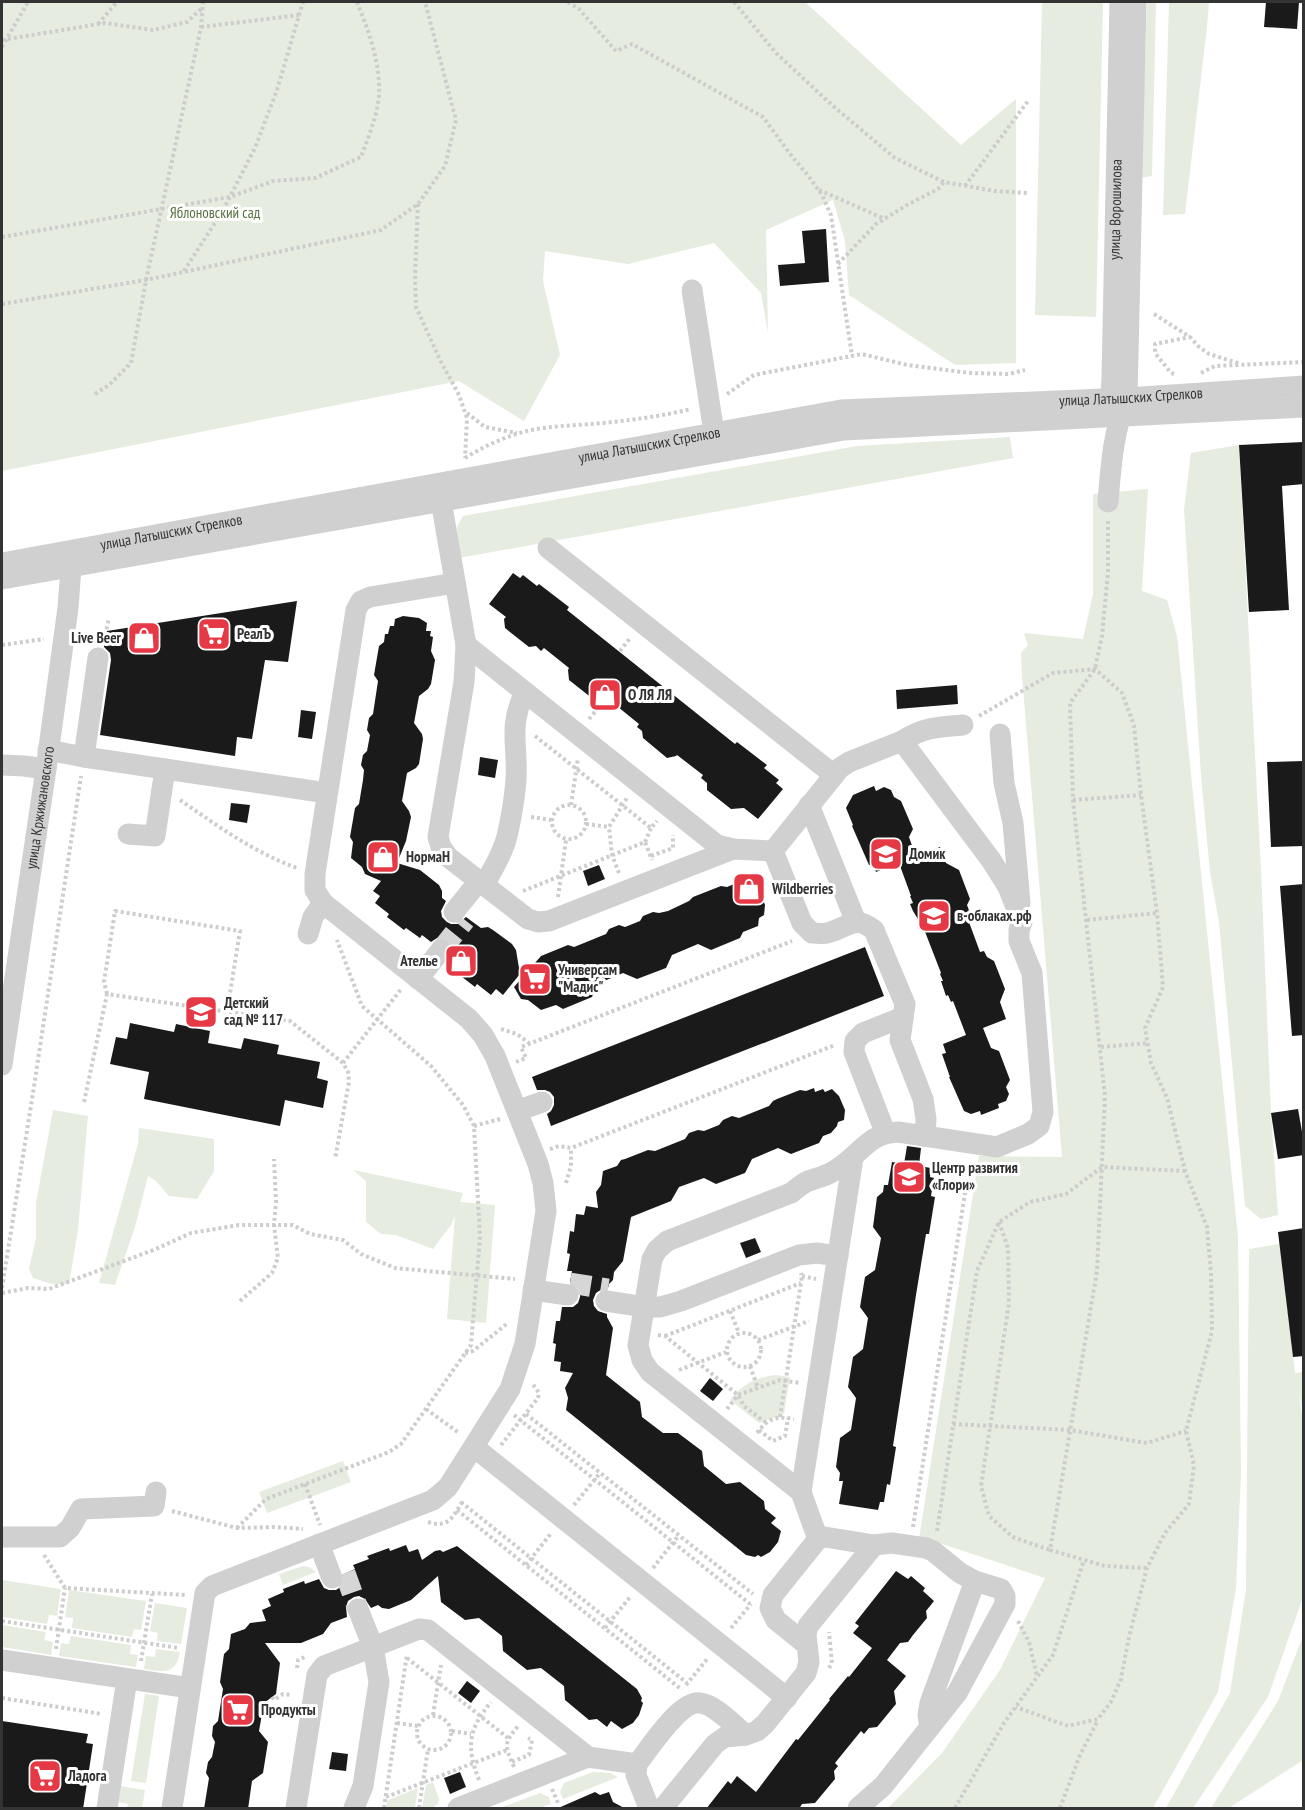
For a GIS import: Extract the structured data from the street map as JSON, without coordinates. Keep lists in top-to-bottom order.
{
  "streets": {
    "street": ["улица Ворошилова", "улица Латышских Стрелков", "улица Кржижановского"]
  },
  "crossings": [
    ["улица Ворошилова", "улица Латышских Стрелков"],
    ["улица Латышских Стрелков", "улица Кржижановского"]
  ],
  "parks": ["Яблоновский сад"],
  "places": {
    "supermarket": [
      "РеалЪ",
      "Универсам \"Мадис\"",
      "Продукты",
      "Ладога"
    ],
    "shop": [
      "Live Beer",
      "О ЛЯ ЛЯ",
      "НормаН",
      "Wildberries",
      "Ателье"
    ],
    "school or university": [
      "Домик",
      "в-облаках.рф",
      "Детский сад № 117",
      "Центр развития «Глори»"
    ]
  }
}
